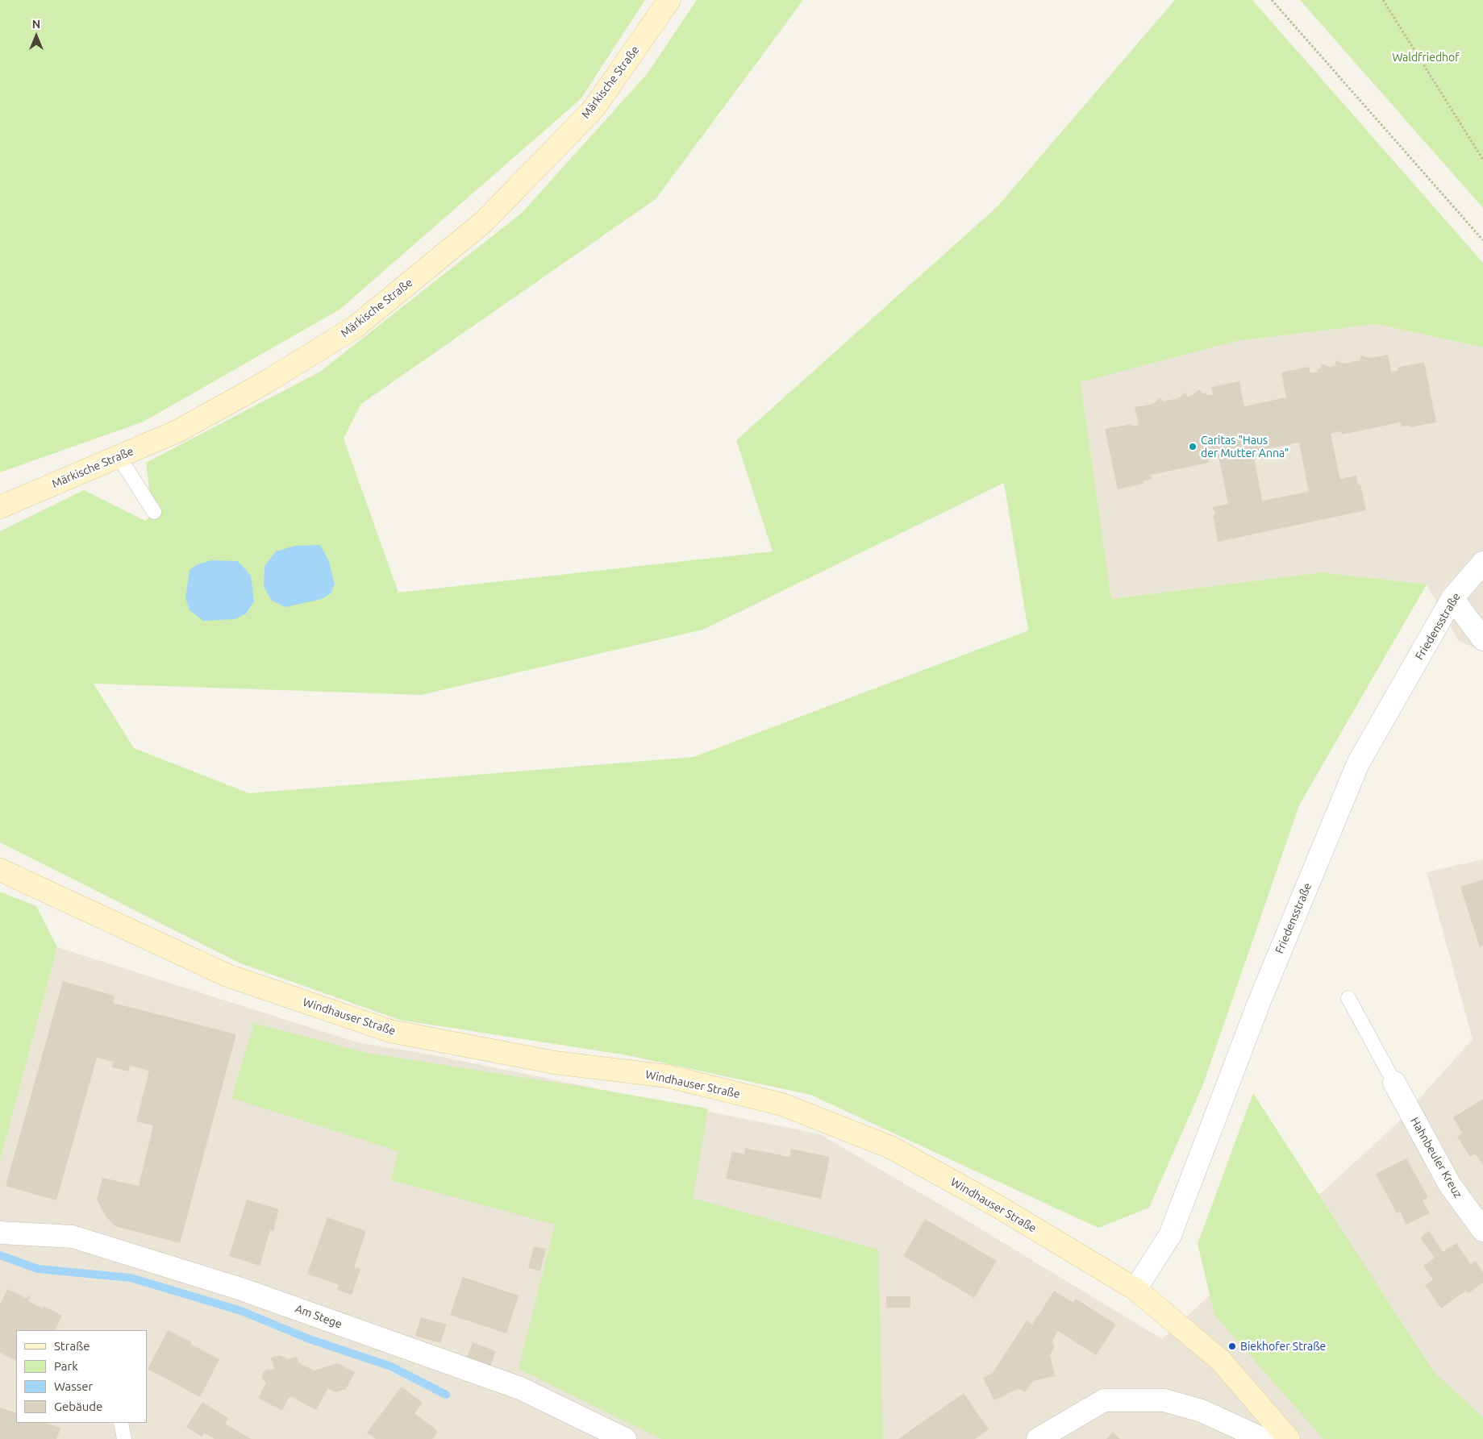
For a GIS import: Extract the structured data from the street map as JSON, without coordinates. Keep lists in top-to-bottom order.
{
  "streets": {
    "main road": ["Märkische Straße", "Windhauser Straße"],
    "street": ["Friedensstraße", "Hahnbeuler Kreuz", "Am Stege"]
  },
  "crossings": [
    ["Friedensstraße", "Windhauser Straße"]
  ],
  "parks": ["Waldfriedhof"],
  "places": ["Caritas \"Haus der Mutter Anna\"", "Biekhofer Straße"],
  "legend": [
    "Straße",
    "Park",
    "Wasser",
    "Gebäude"
  ],
  "north": "top"
}
